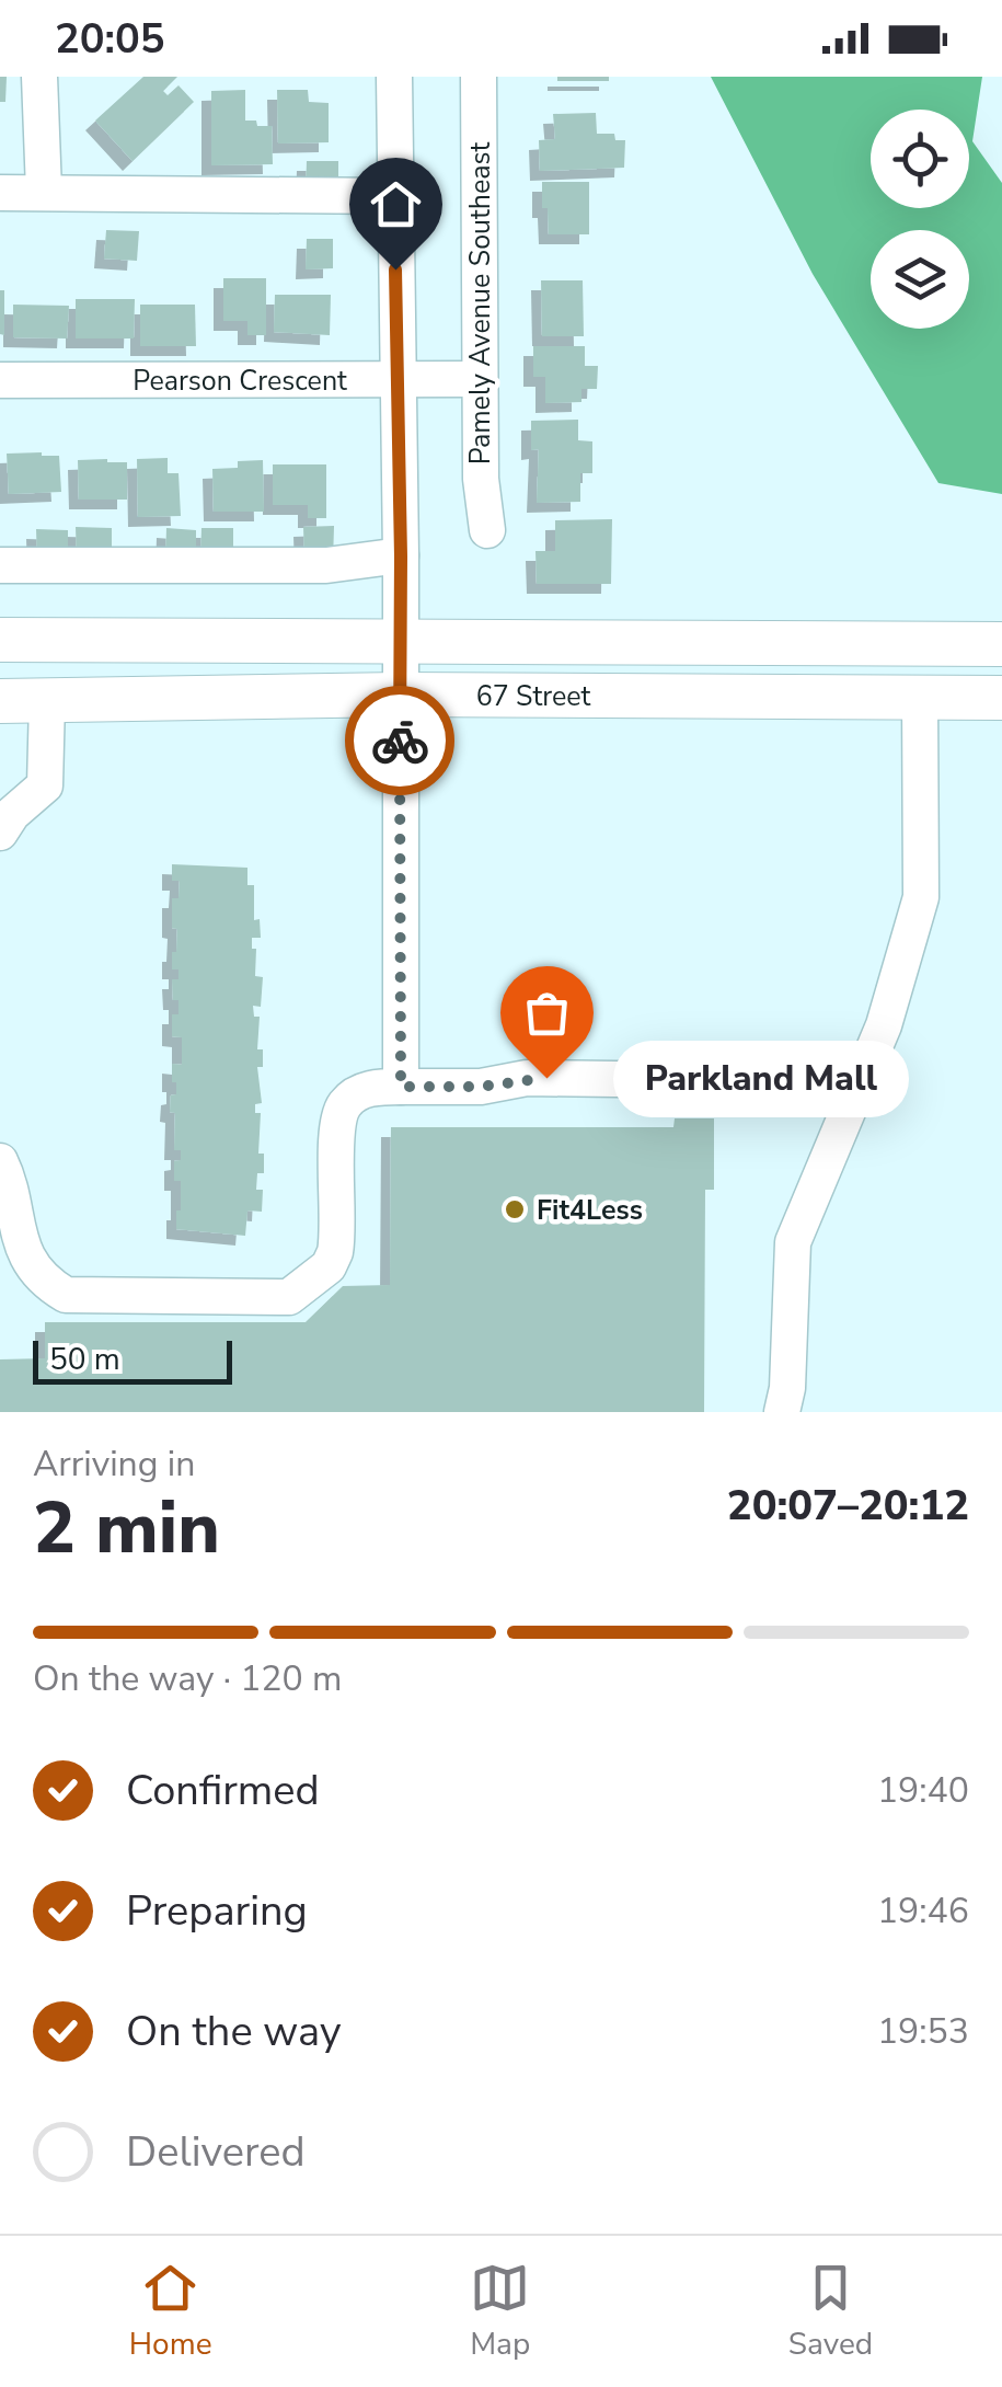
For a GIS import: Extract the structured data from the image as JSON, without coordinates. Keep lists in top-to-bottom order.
{
  "streets": {
    "main road": ["67 Street"],
    "street": ["Pamely Avenue Southeast", "Pearson Crescent"]
  },
  "crossings": [
    ["Pamely Avenue Southeast", "Pearson Crescent"]
  ],
  "places": ["Parkland Mall", "Fit4Less"],
  "scale_bar": "50 m",
  "page": {
    "status": "20:05",
    "bubble": "Parkland Mall",
    "scale": "50 m",
    "heading": ["2 min", "Arriving in", "20:07–20:12"],
    "bar": "On the way · 120 m",
    "list": [
      ["Confirmed", "19:40"],
      ["Preparing", "19:46"],
      ["On the way", "19:53"],
      "Delivered"
    ],
    "tabs": ["Home", "Map", "Saved"]
  }
}
